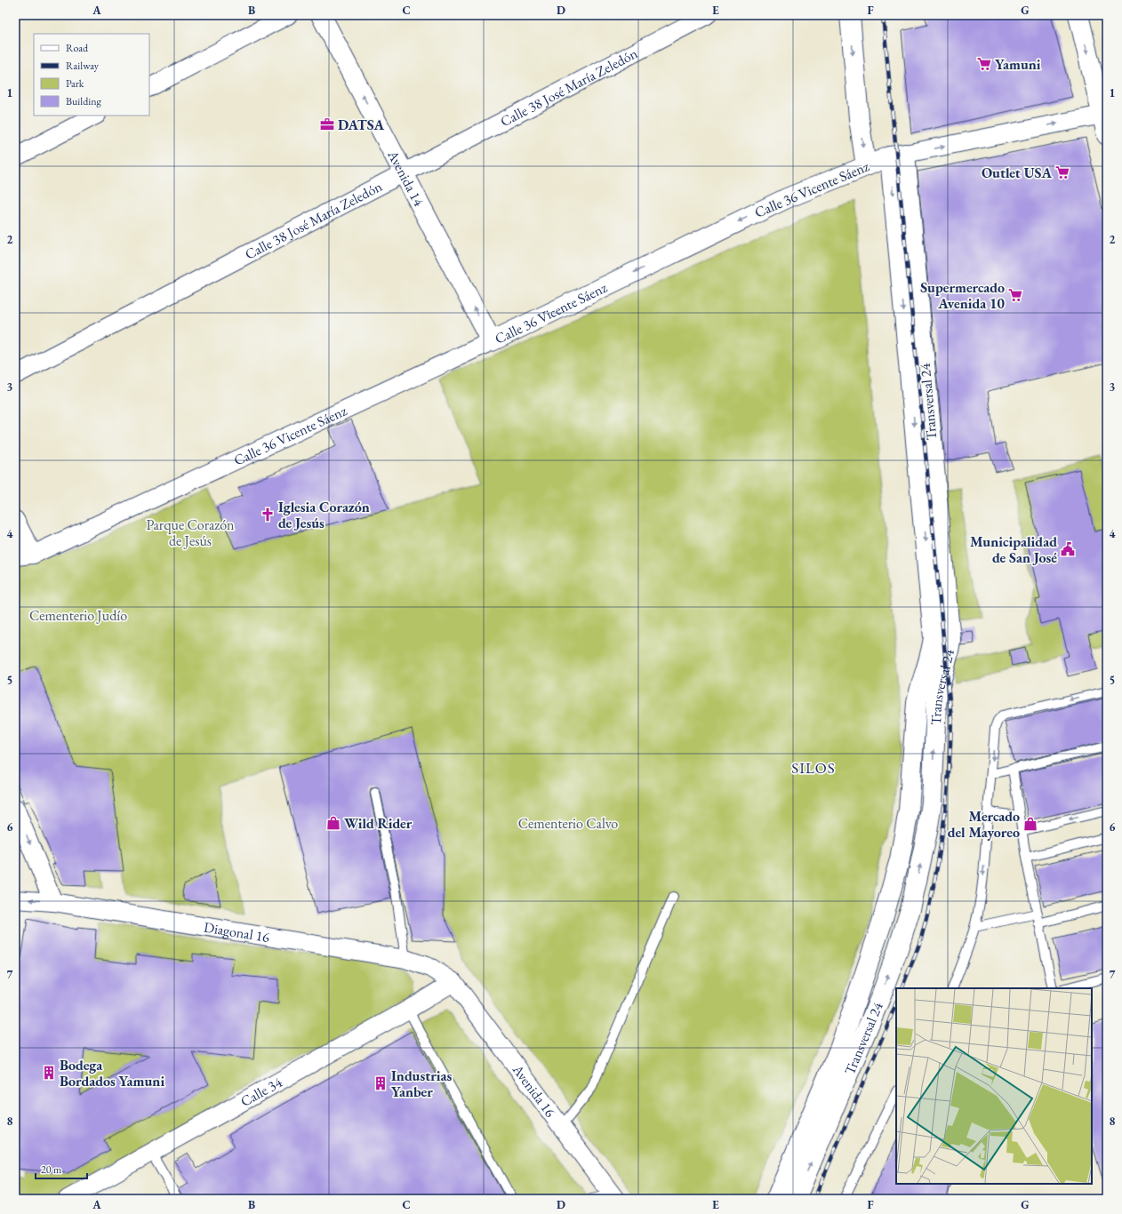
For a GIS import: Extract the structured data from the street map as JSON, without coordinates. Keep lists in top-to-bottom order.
{
  "streets": {
    "main road": ["Avenida 14", "Calle 36 Vicente Sáenz", "Transversal 24"],
    "street": [
      "Calle 38 José María Zeledón",
      "Diagonal 16",
      "Avenida 16",
      "Calle 34"
    ]
  },
  "crossings": [
    ["Calle 38 José María Zeledón", "Avenida 14"],
    ["Avenida 14", "Calle 36 Vicente Sáenz"],
    ["Calle 36 Vicente Sáenz", "Transversal 24"],
    ["Diagonal 16", "Avenida 16"],
    ["Diagonal 16", "Calle 34"],
    ["Avenida 16", "Calle 34"]
  ],
  "one_way": ["Avenida 14"],
  "districts": ["SILOS"],
  "parks": ["Parque Corazón de Jesús", "Cementerio Judío", "Cementerio Calvo"],
  "places": {
    "supermarket": ["Yamuni", "Outlet USA", "Supermercado Avenida 10"],
    "office": ["DATSA"],
    "church": ["Iglesia Corazón de Jesús"],
    "public building": ["Municipalidad de San José"],
    "shop": ["Wild Rider", "Mercado del Mayoreo"],
    "building": ["Bodega Bordados Yamuni", "Industrias Yanber"]
  },
  "legend": [
    "Road",
    "Railway",
    "Park",
    "Building"
  ],
  "scale_bar": "20 m",
  "grid": {
    "columns": [
      "A",
      "B",
      "C",
      "D",
      "E",
      "F",
      "G"
    ],
    "rows": [
      "1",
      "2",
      "3",
      "4",
      "5",
      "6",
      "7",
      "8"
    ]
  }
}
